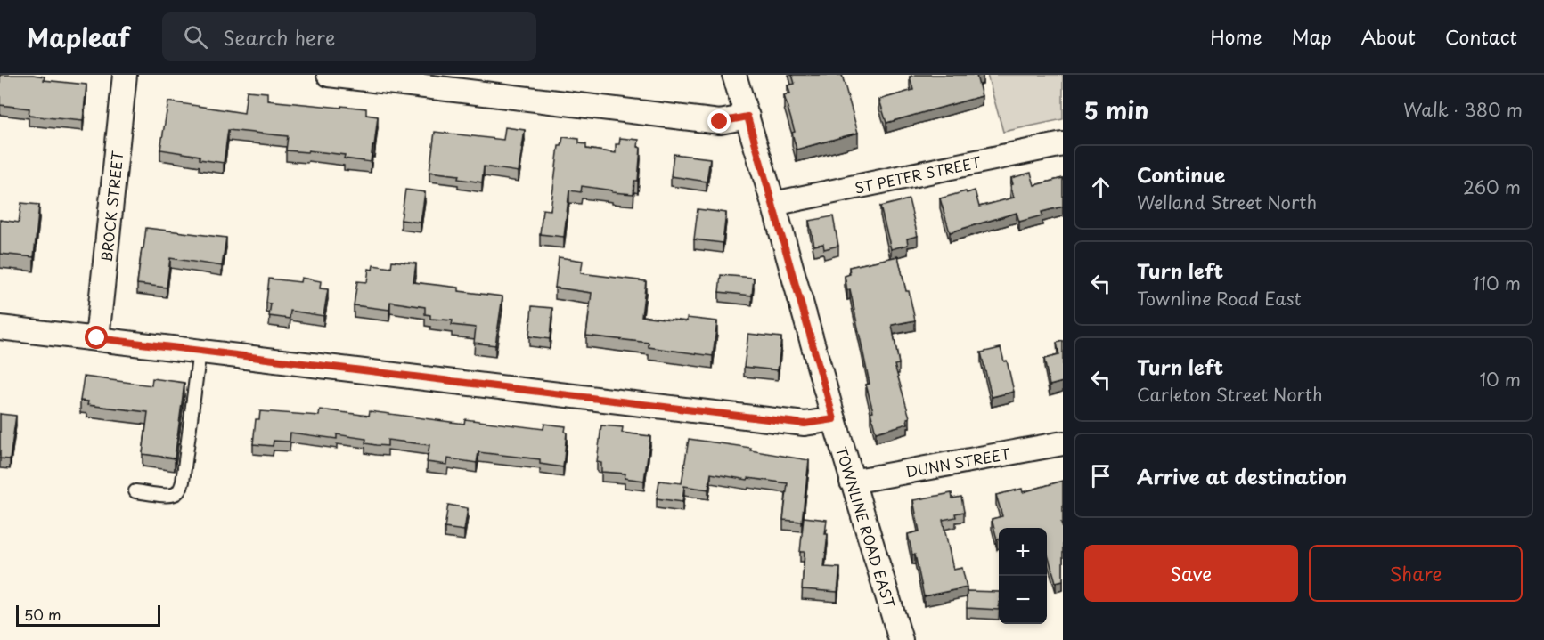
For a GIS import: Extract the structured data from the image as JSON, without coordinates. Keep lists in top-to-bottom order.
{
  "streets": {
    "street": [
      "ST PETER STREET",
      "BROCK STREET",
      "DUNN STREET",
      "TOWNLINE ROAD EAST"
    ]
  },
  "crossings": [
    ["ST PETER STREET", "TOWNLINE ROAD EAST"],
    ["DUNN STREET", "TOWNLINE ROAD EAST"]
  ],
  "scale_bar": "50 m",
  "page": {
    "header": "Mapleaf",
    "search": "Search here",
    "nav": [
      "Home",
      "Map",
      "About",
      "Contact"
    ],
    "heading": ["5 min", "Walk · 380 m"],
    "list": [
      ["Continue", "Welland Street North", "260 m"],
      ["Turn left", "Townline Road East", "110 m"],
      ["Turn left", "Carleton Street North", "10 m"],
      "Arrive at destination"
    ],
    "map_buttons": ["+", "−"],
    "buttons": ["Save", "Share"],
    "scale": "50 m"
  }
}
